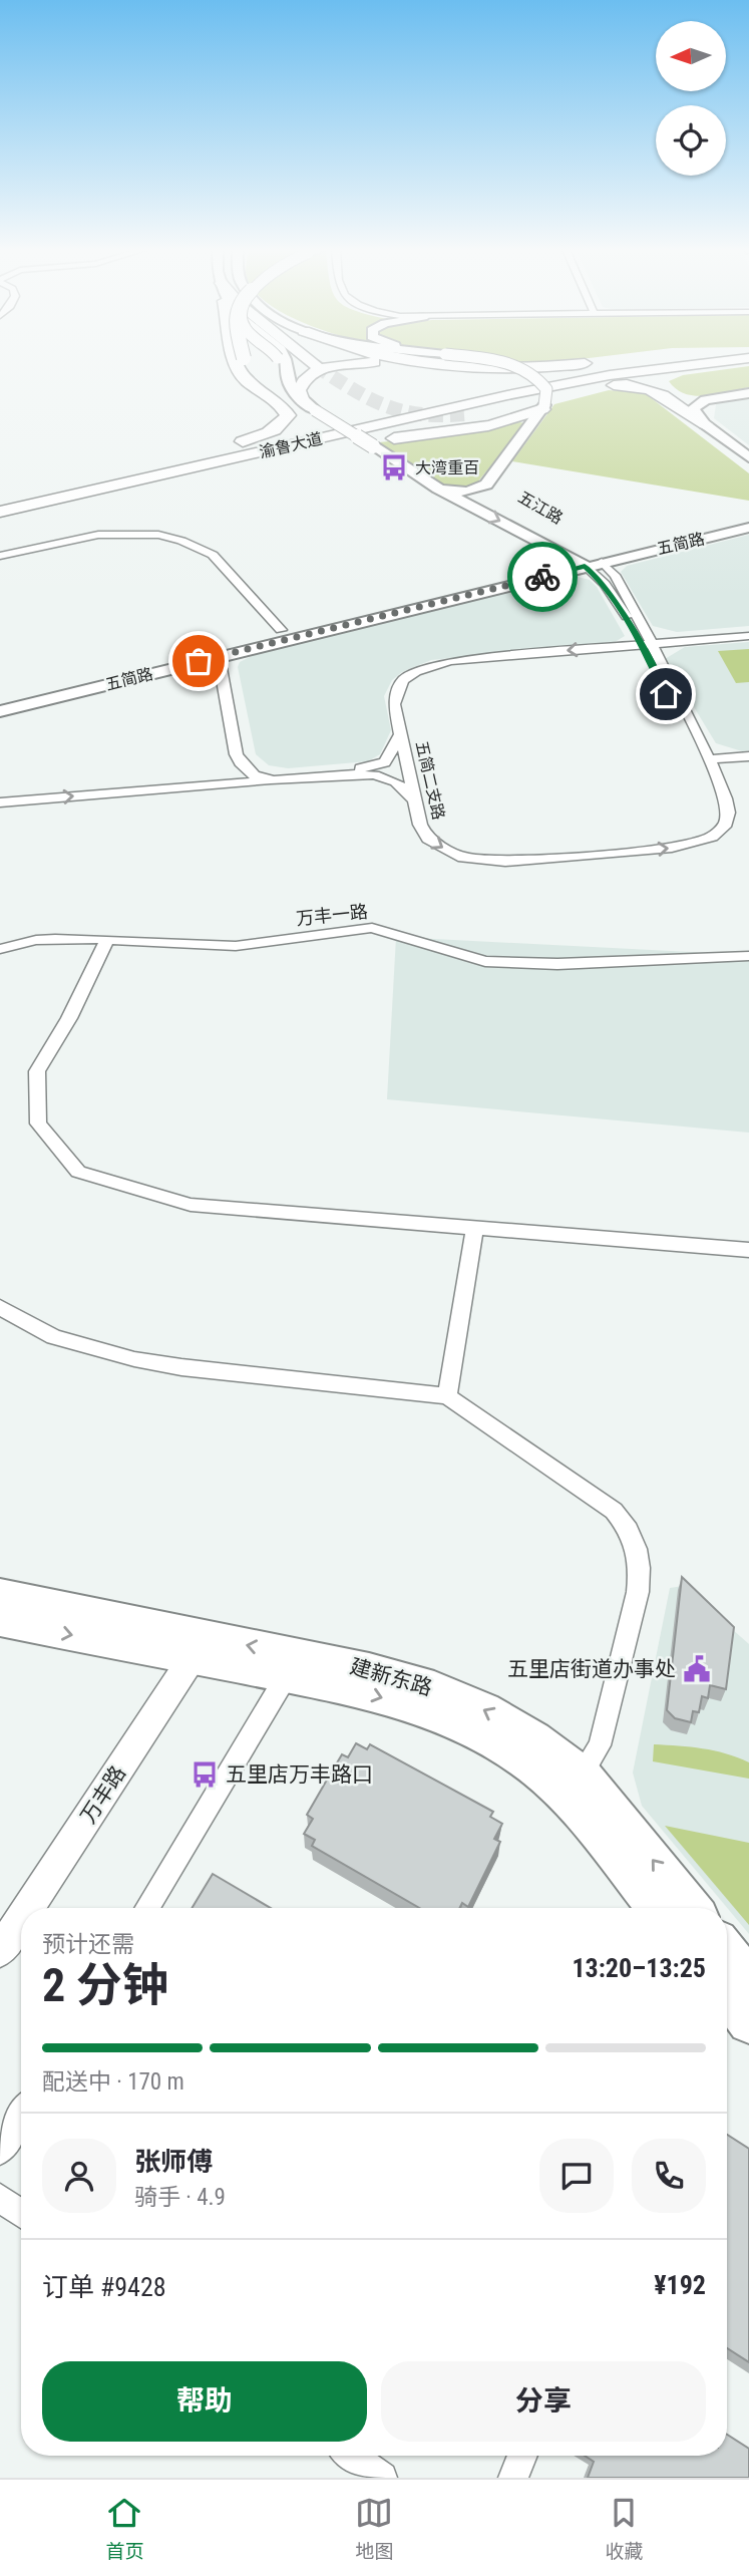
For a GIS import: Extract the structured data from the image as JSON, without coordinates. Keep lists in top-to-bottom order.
{
  "streets": {
    "highway": ["渝鲁大道"],
    "main road": ["五江路", "五简路", "建新东路"],
    "street": ["五简二支路", "万丰一路", "万丰路"]
  },
  "crossings": [
    ["五江路", "五简路"],
    ["五江路", "五简二支路"],
    ["五简路", "五简二支路"],
    ["建新东路", "万丰路"]
  ],
  "places": {
    "bus stop": ["大湾重百", "五里店万丰路口"],
    "public building": ["五里店街道办事处"]
  },
  "north": "left",
  "page": {
    "heading": ["2 分钟", "预计还需", "13:20–13:25"],
    "panel": [
      "张师傅",
      "骑手 · 4.9",
      "订单 #9428",
      "¥192"
    ],
    "bar": "配送中 · 170 m",
    "buttons": ["帮助", "分享"],
    "tabs": ["首页", "地图", "收藏"]
  }
}
